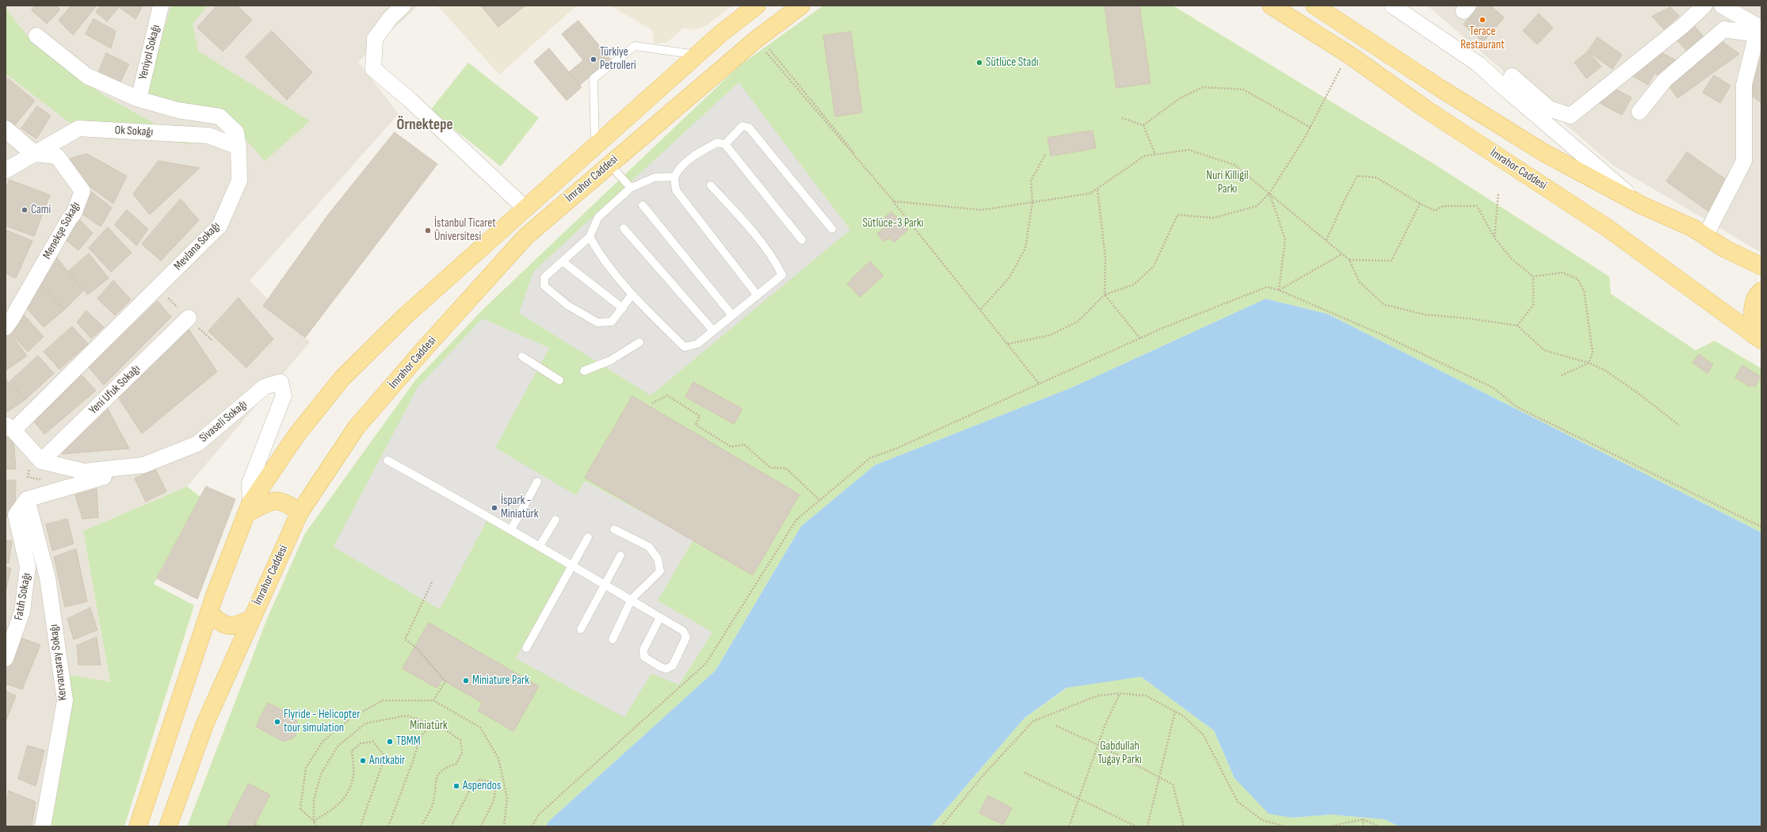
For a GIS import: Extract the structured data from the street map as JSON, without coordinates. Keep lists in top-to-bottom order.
{
  "streets": {
    "main road": ["İmrahor Caddesi"],
    "street": [
      "Yeniyol Sokağı",
      "Ok Sokağı",
      "Menekşe Sokağı",
      "Mevlana Sokağı",
      "Yeni Ufuk Sokağı",
      "Sivaseli Sokağı",
      "Fatıh Sokağı",
      "Kervansaray Sokağı"
    ]
  },
  "crossings": [
    ["Yeniyol Sokağı", "Mevlana Sokağı"],
    ["Ok Sokağı", "Menekşe Sokağı"],
    ["Ok Sokağı", "Mevlana Sokağı"],
    ["İmrahor Caddesi", "Sivaseli Sokağı"],
    ["Yeni Ufuk Sokağı", "Sivaseli Sokağı"],
    ["Fatıh Sokağı", "Kervansaray Sokağı"]
  ],
  "districts": ["Örnektepe"],
  "parks": [
    "Nuri Killigil Parkı",
    "Sütlüce-3 Parkı",
    "Miniatürk",
    "Gabdullah Tugay Parkı"
  ],
  "places": [
    "Terace Restaurant",
    "Türkiye Petrolleri",
    "Sütlüce Stadı",
    "Cami",
    "İstanbul Ticaret Üniversitesi",
    "İspark - Miniatürk",
    "Miniature Park",
    "Flyride - Helicopter tour simulation",
    "TBMM",
    "Anıtkabir",
    "Aspendos"
  ]
}
